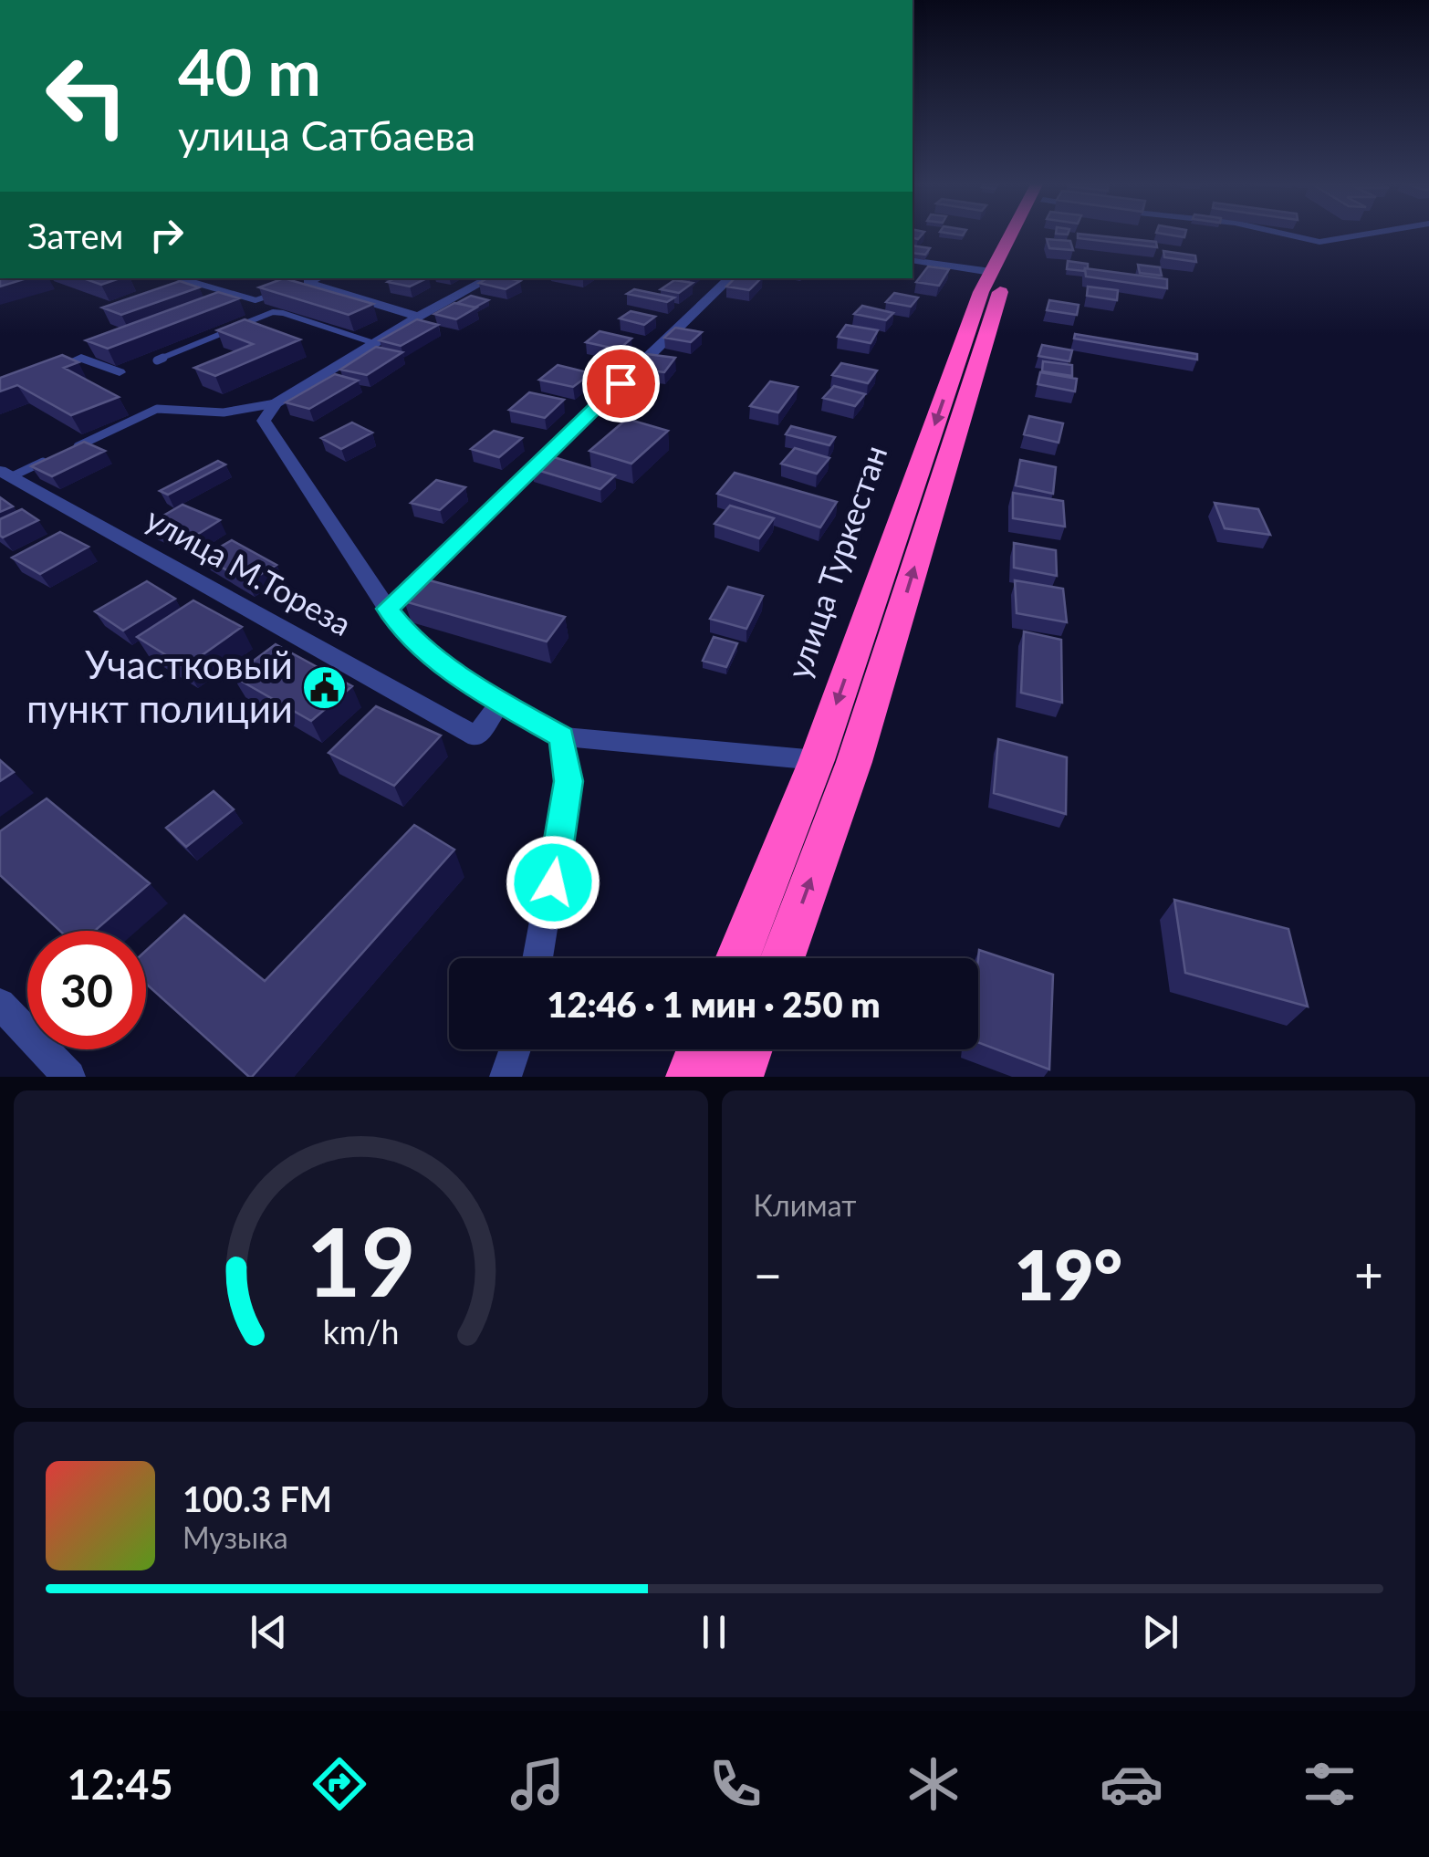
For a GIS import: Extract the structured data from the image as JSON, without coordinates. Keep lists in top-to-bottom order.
{
  "streets": {
    "highway": ["улица Туркестан"],
    "street": ["улица М.Тореза"]
  },
  "places": {
    "public building": ["Участковый пункт полиции"]
  },
  "page": {
    "turn": ["40 m", "улица Сатбаева"],
    "then": "Затем",
    "limit": "30",
    "trip": "12:46 · 1 мин · 250 m",
    "tile": "Климат",
    "heat": ["−", "19°", "+"],
    "song": ["100.3 FM", "Музыка"],
    "tabs": "12:45",
    "gauge": ["19", "km/h"]
  }
}
